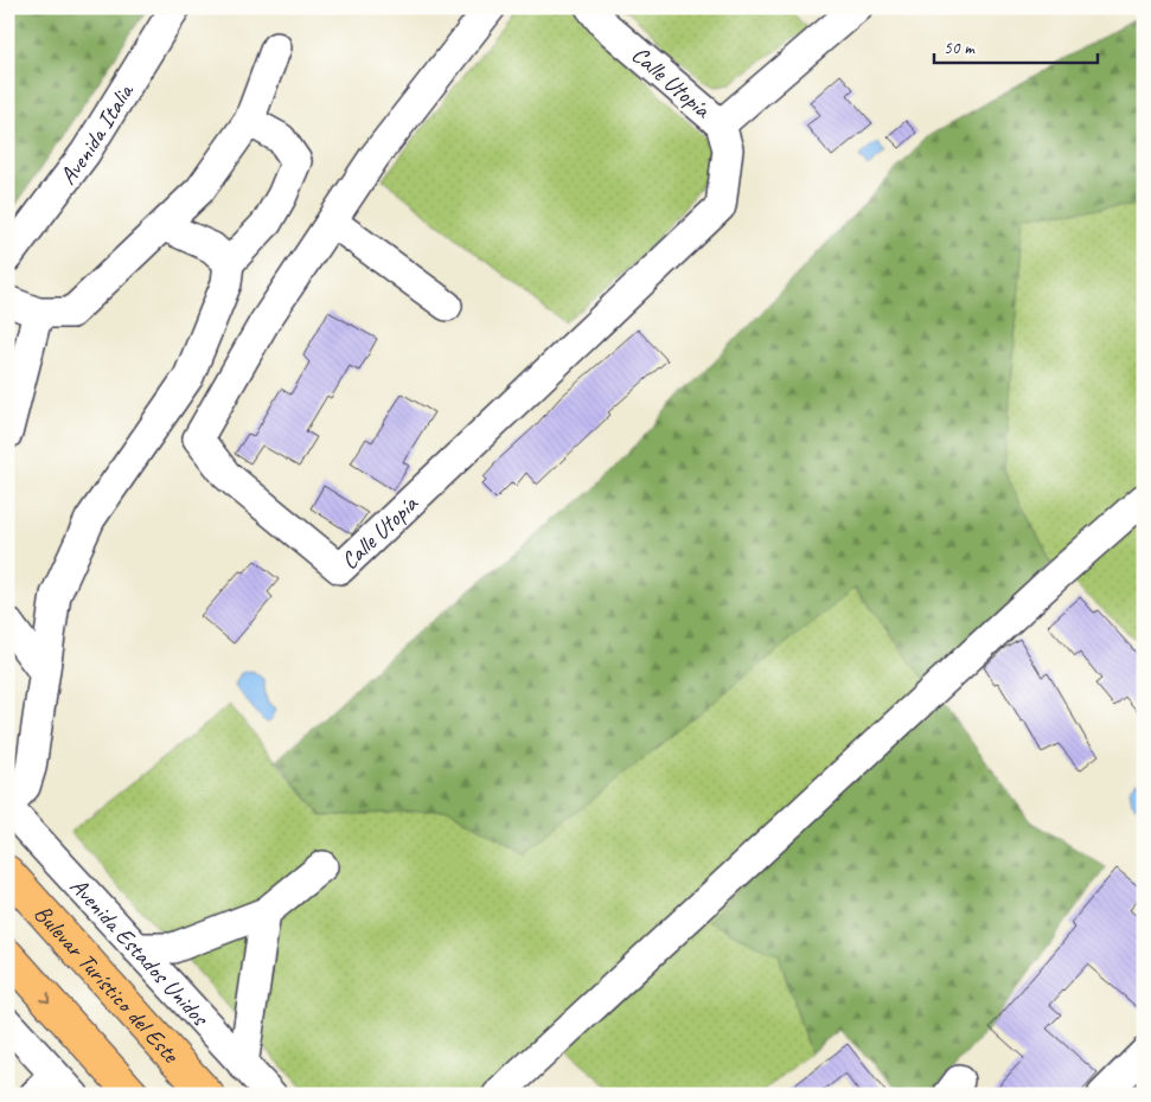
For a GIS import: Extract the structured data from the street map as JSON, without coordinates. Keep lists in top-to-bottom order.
{
  "streets": {
    "highway": ["Bulevar Turístico del Este"],
    "street": ["Calle Utopía", "Avenida Italia", "Avenida Estados Unidos"]
  },
  "scale_bar": "50 m"
}
